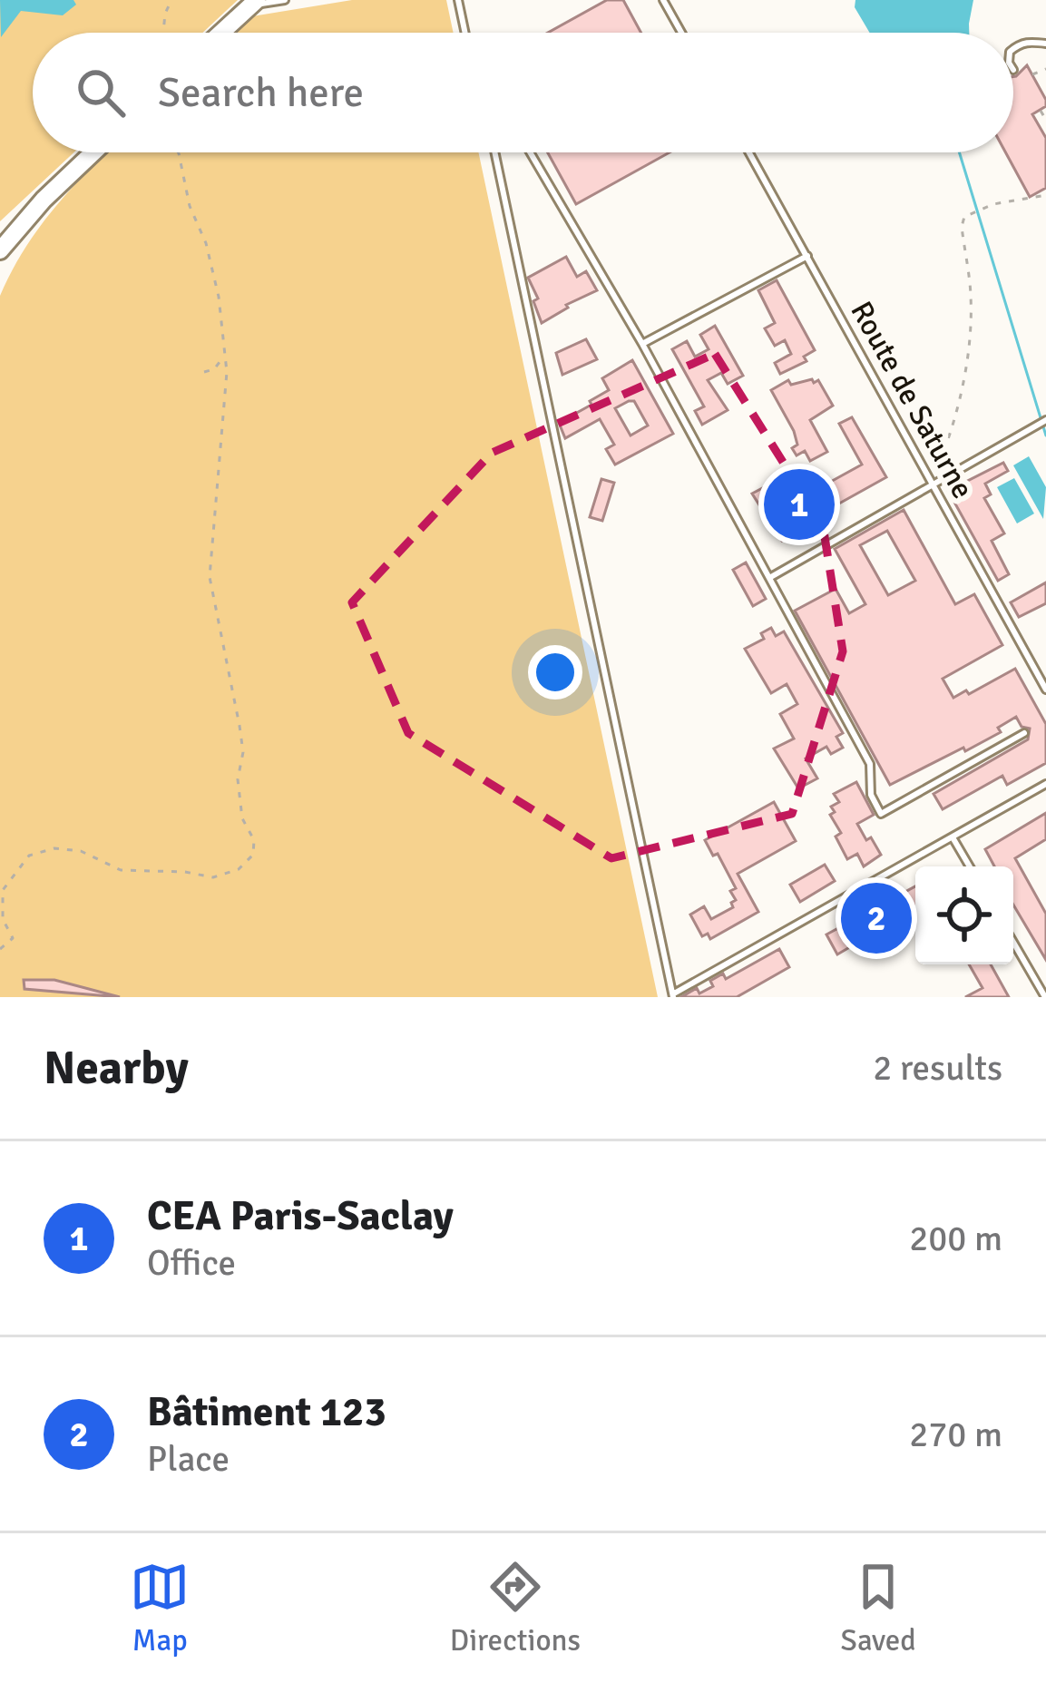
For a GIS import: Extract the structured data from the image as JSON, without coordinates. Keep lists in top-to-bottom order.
{
  "streets": {
    "lane": ["Route de Saturne"]
  },
  "page": {
    "search": "Search here",
    "pins": ["1", "2"],
    "heading": ["Nearby", "2 results"],
    "list": [
      {
        "mark": "1",
        "name": "CEA Paris-Saclay",
        "note": "Office",
        "value": "200 m"
      },
      {
        "mark": "2",
        "name": "Bâtiment 123",
        "note": "Place",
        "value": "270 m"
      }
    ],
    "nav": ["Map", "Directions", "Saved"]
  }
}
